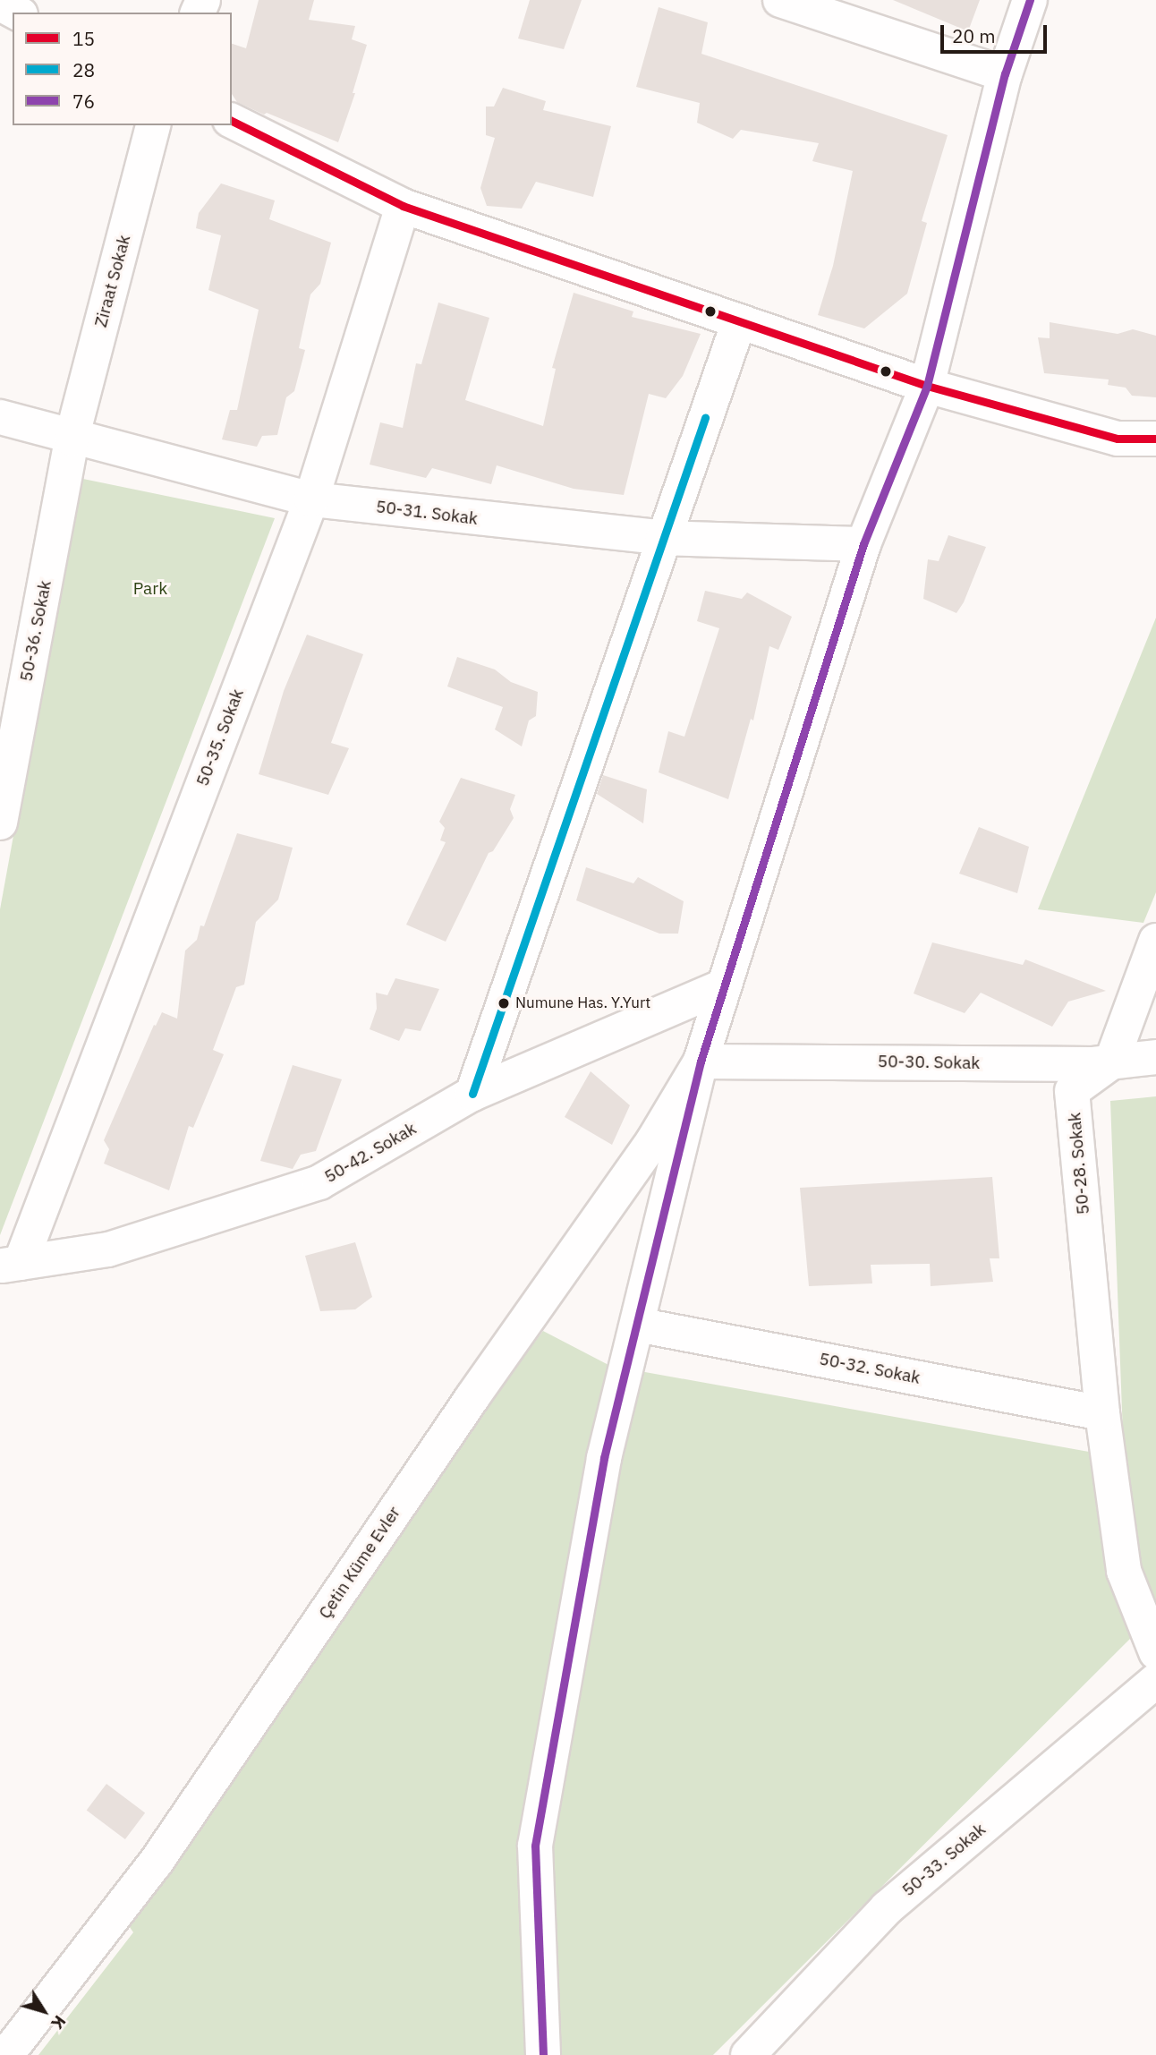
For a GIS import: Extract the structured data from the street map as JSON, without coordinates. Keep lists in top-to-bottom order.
{
  "streets": {
    "street": [
      "Ziraat Sokak",
      "50-31. Sokak",
      "50-36. Sokak",
      "50-35. Sokak",
      "50-30. Sokak",
      "50-42. Sokak",
      "50-28. Sokak",
      "50-32. Sokak",
      "Çetin Küme Evler",
      "50-33. Sokak"
    ]
  },
  "crossings": [
    ["Ziraat Sokak", "50-31. Sokak"],
    ["Ziraat Sokak", "50-36. Sokak"],
    ["50-31. Sokak", "50-36. Sokak"],
    ["50-31. Sokak", "50-35. Sokak"],
    ["50-35. Sokak", "50-42. Sokak"],
    ["50-30. Sokak", "50-28. Sokak"],
    ["50-30. Sokak", "Çetin Küme Evler"],
    ["50-28. Sokak", "50-32. Sokak"]
  ],
  "parks": ["Park"],
  "places": ["Numune Has. Y.Yurt"],
  "lines": ["transit line 76", "transit line 15", "transit line 28"],
  "legend": ["15", "28", "76"],
  "scale_bar": "20 m",
  "north": "bottom right"
}
